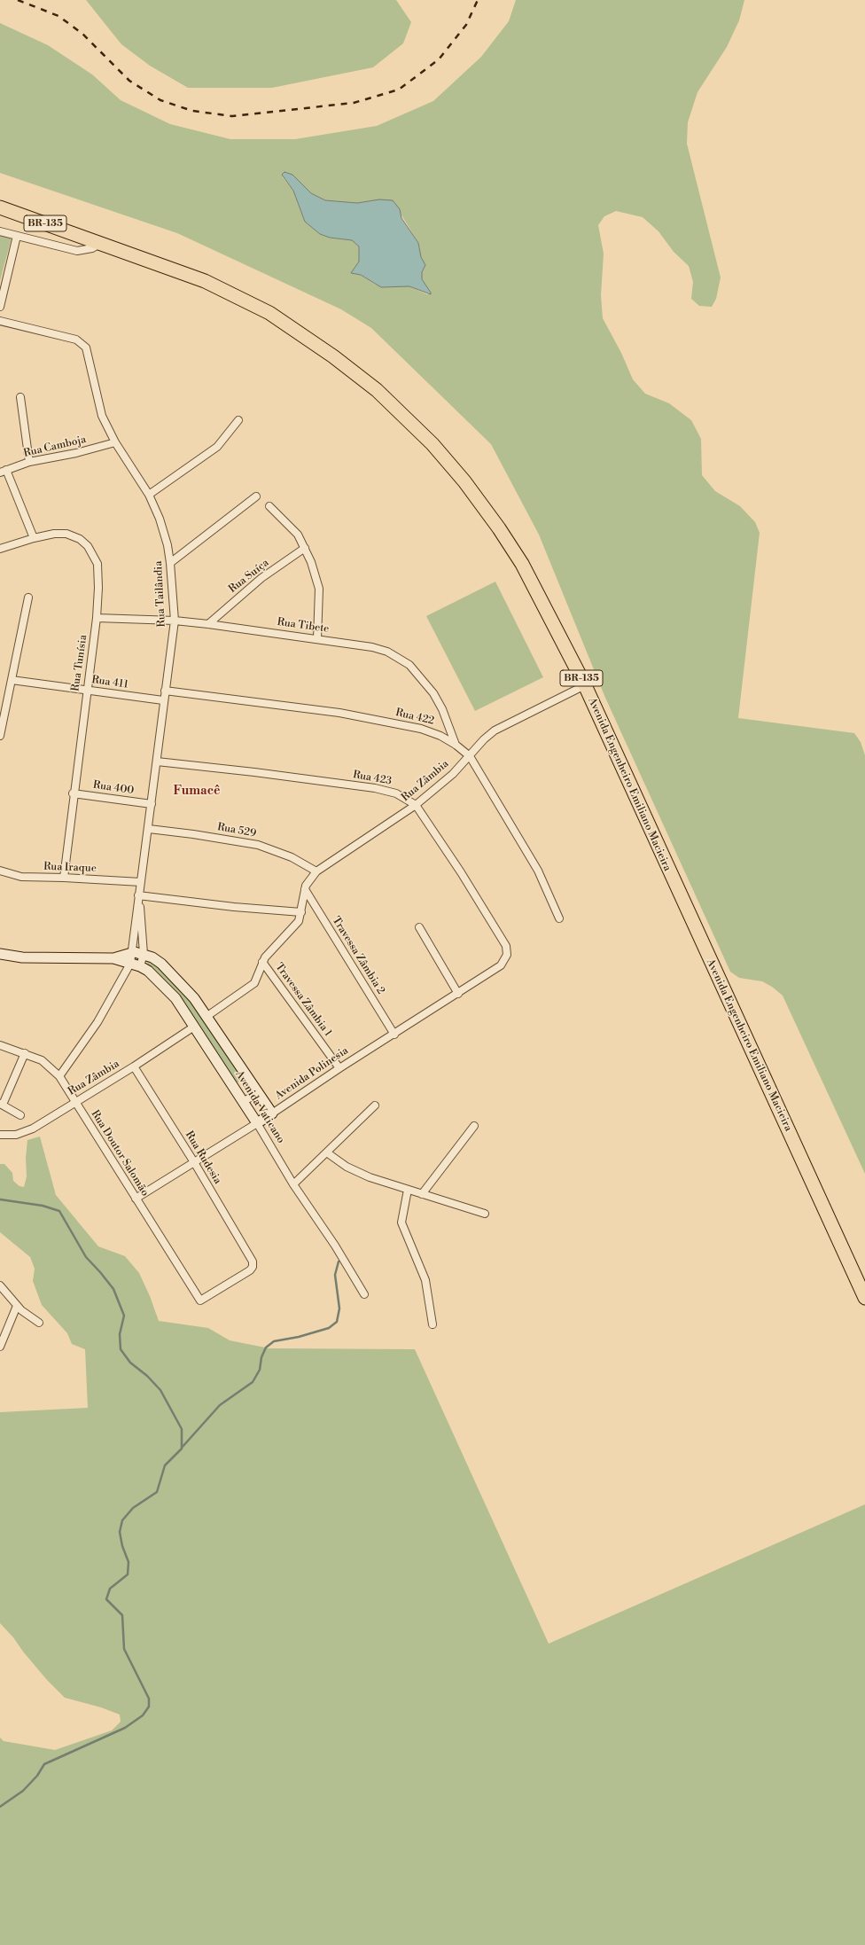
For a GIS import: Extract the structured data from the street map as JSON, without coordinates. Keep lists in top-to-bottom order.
{
  "streets": {
    "highway": ["BR-135", "Avenida Engenheiro Emiliano Macieira"],
    "street": [
      "Rua Camboja",
      "Rua Suíça",
      "Rua Tailândia",
      "Rua Tibete",
      "Rua Tunísia",
      "Rua 411",
      "Rua 422",
      "Rua 423",
      "Rua Zâmbia",
      "Rua 400",
      "Rua 529",
      "Rua Iraque",
      "Travessa Zâmbia 2",
      "Travessa Zâmbia 1",
      "Avenida Polinesia",
      "Avenida Vaticano",
      "Rua Doutor Salomão",
      "Rua Rudesia"
    ]
  },
  "crossings": [
    ["BR-135", "Avenida Engenheiro Emiliano Macieira"],
    ["Rua Camboja", "Rua Tailândia"],
    ["Rua Suíça", "Rua Tibete"],
    ["Rua Tailândia", "Rua Tibete"],
    ["Rua Tailândia", "Rua 411"],
    ["Rua Tailândia", "Rua 422"],
    ["Rua Tailândia", "Rua 423"],
    ["Rua Tailândia", "Rua 400"],
    ["Rua Tailândia", "Rua 529"],
    ["Rua Tailândia", "Rua Iraque"],
    ["Rua Tailândia", "Avenida Vaticano"],
    ["Rua Tibete", "Rua Tunísia"],
    ["Rua Tibete", "Rua 422"],
    ["Rua Tunísia", "Rua 411"],
    ["Rua Tunísia", "Rua 400"],
    ["Rua Tunísia", "Rua Iraque"],
    ["Rua 422", "Rua Zâmbia"],
    ["Rua 423", "Rua Zâmbia"],
    ["Rua 423", "Avenida Polinesia"],
    ["Rua Zâmbia", "Avenida Engenheiro Emiliano Macieira"],
    ["Rua Zâmbia", "Rua 529"],
    ["Rua Zâmbia", "Travessa Zâmbia 2"],
    ["Rua Zâmbia", "Travessa Zâmbia 1"],
    ["Rua Zâmbia", "Avenida Vaticano"],
    ["Rua Zâmbia", "Rua Doutor Salomão"],
    ["Rua Zâmbia", "Rua Rudesia"],
    ["Travessa Zâmbia 2", "Avenida Polinesia"],
    ["Travessa Zâmbia 1", "Avenida Polinesia"],
    ["Avenida Polinesia", "Avenida Vaticano"],
    ["Avenida Polinesia", "Rua Doutor Salomão"],
    ["Avenida Polinesia", "Rua Rudesia"],
    ["Rua Doutor Salomão", "Rua Rudesia"]
  ],
  "districts": ["Fumacê"]
}
